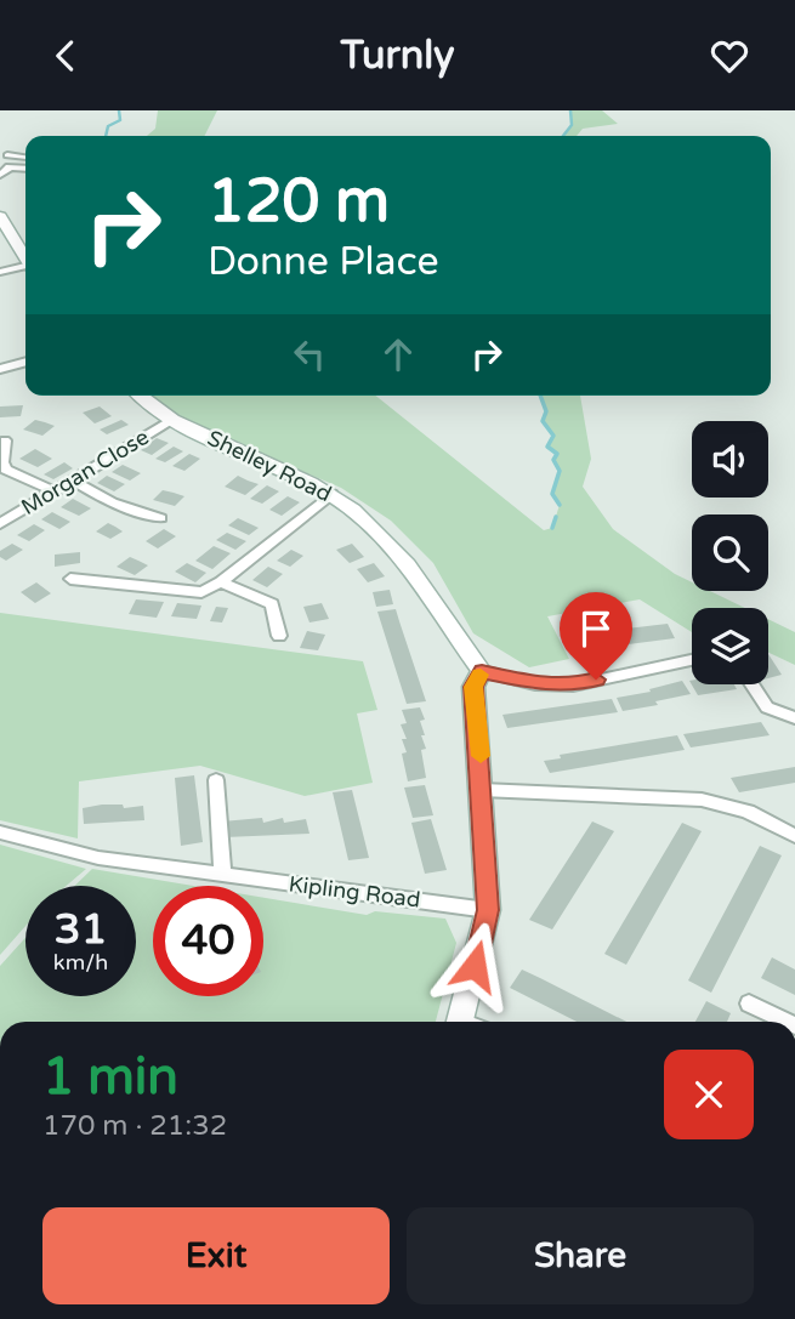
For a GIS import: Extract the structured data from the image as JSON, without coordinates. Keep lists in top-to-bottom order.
{
  "streets": {
    "street": ["Shelley Road", "Morgan Close", "Kipling Road"]
  },
  "crossings": [
    ["Shelley Road", "Morgan Close"]
  ],
  "page": {
    "header": "Turnly",
    "turn": ["120 m", "Donne Place"],
    "speed": "31 km/h",
    "limit": "40",
    "heading": ["1 min", "170 m · 21:32"],
    "buttons": ["Exit", "Share"]
  }
}
